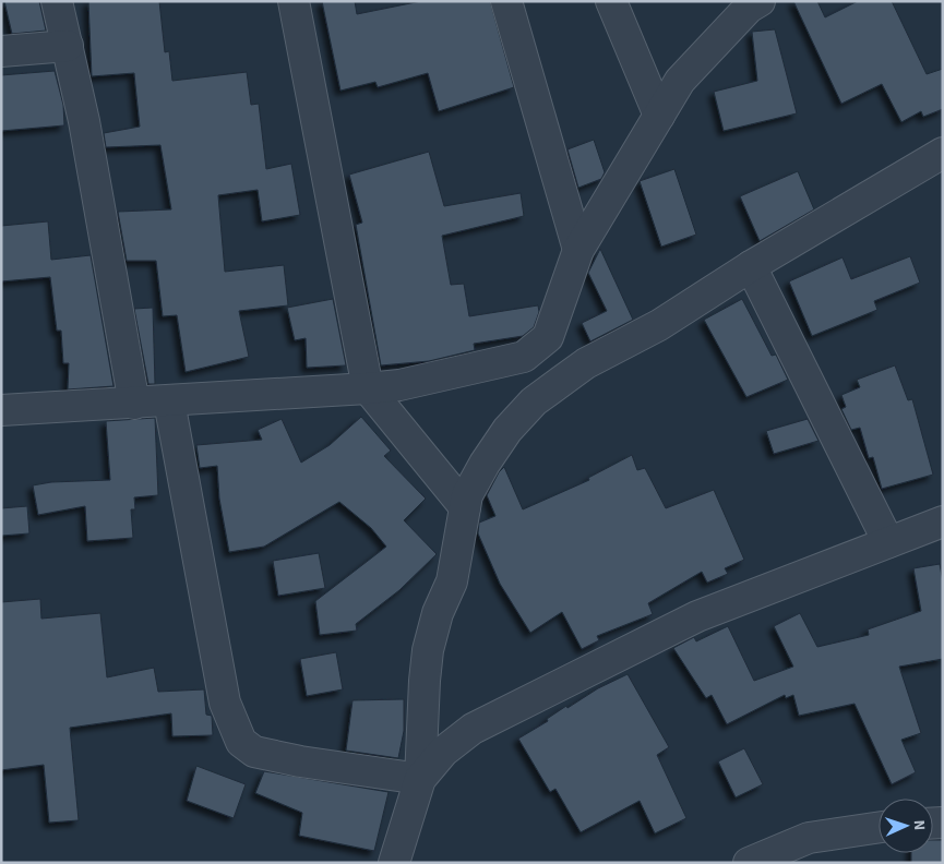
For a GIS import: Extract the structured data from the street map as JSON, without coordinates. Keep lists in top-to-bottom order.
{
  "north": "right"
}
